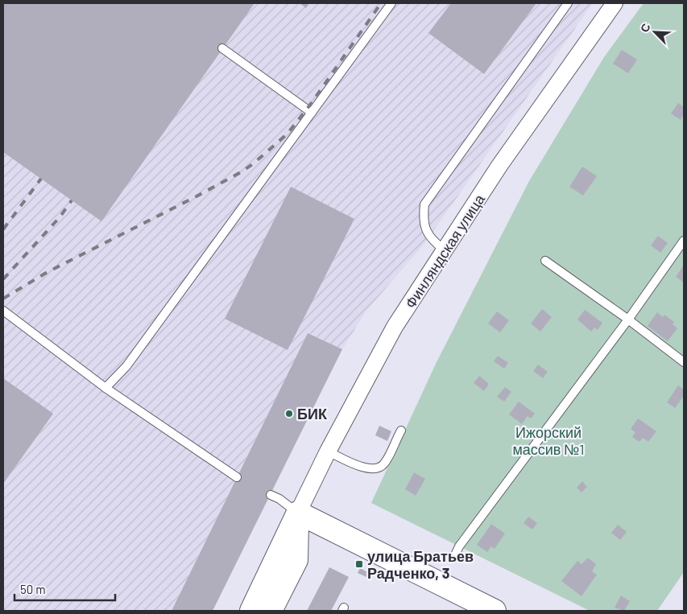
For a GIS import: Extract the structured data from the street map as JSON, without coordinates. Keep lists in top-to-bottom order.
{
  "streets": {
    "street": ["Финляндская улица"]
  },
  "parks": ["Ижорский массив №1"],
  "places": {
    "other": ["БИК"],
    "transit": ["улица Братьев Радченко, 3"]
  },
  "scale_bar": "50 m",
  "north": "top left"
}
